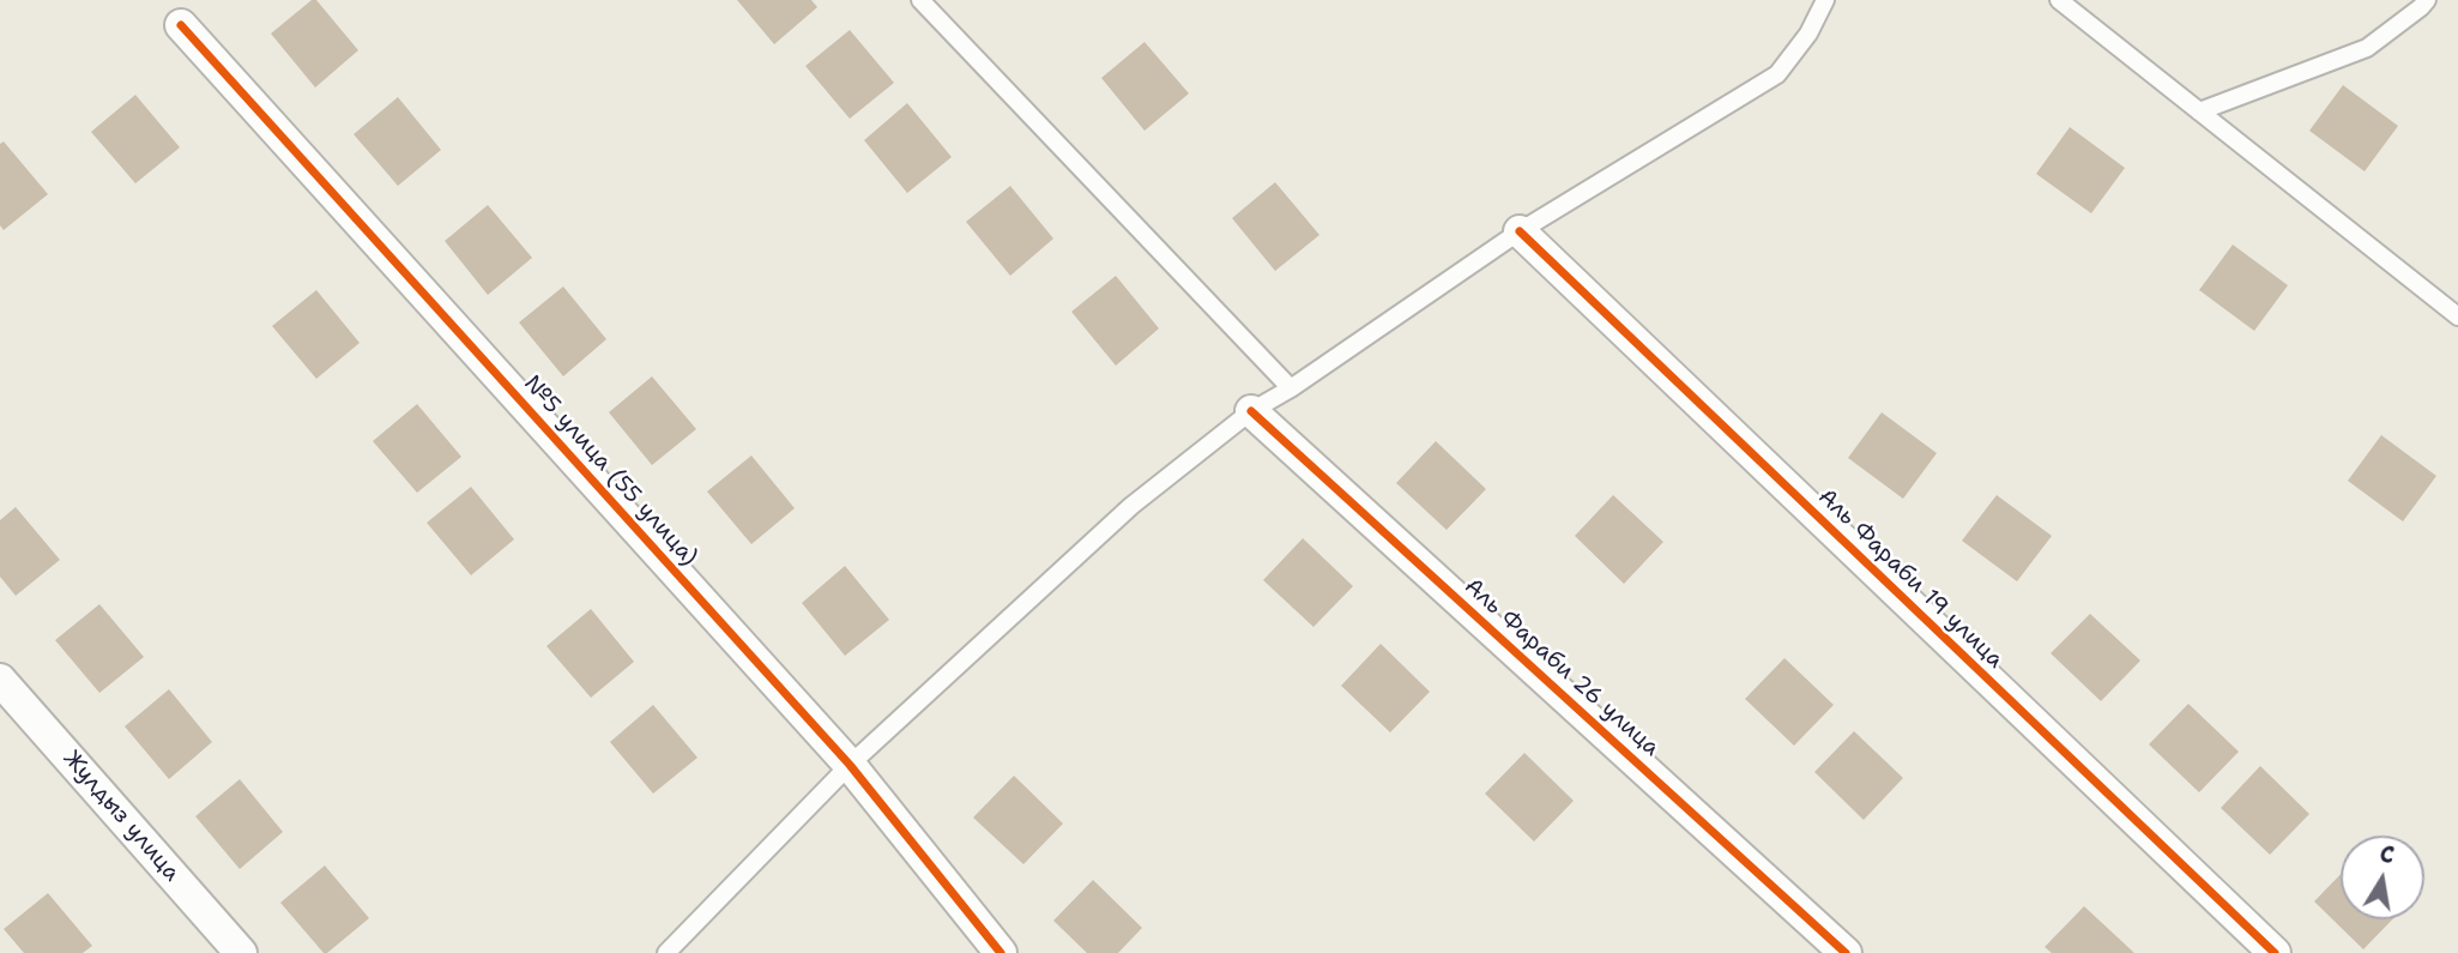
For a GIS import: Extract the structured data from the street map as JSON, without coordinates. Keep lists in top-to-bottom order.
{
  "streets": {
    "street": [
      "№5 улица (55 улица)",
      "Аль Фараби 19 улица",
      "Аль Фараби 26 улица",
      "Жулдыз улица"
    ]
  },
  "north": "top"
}
